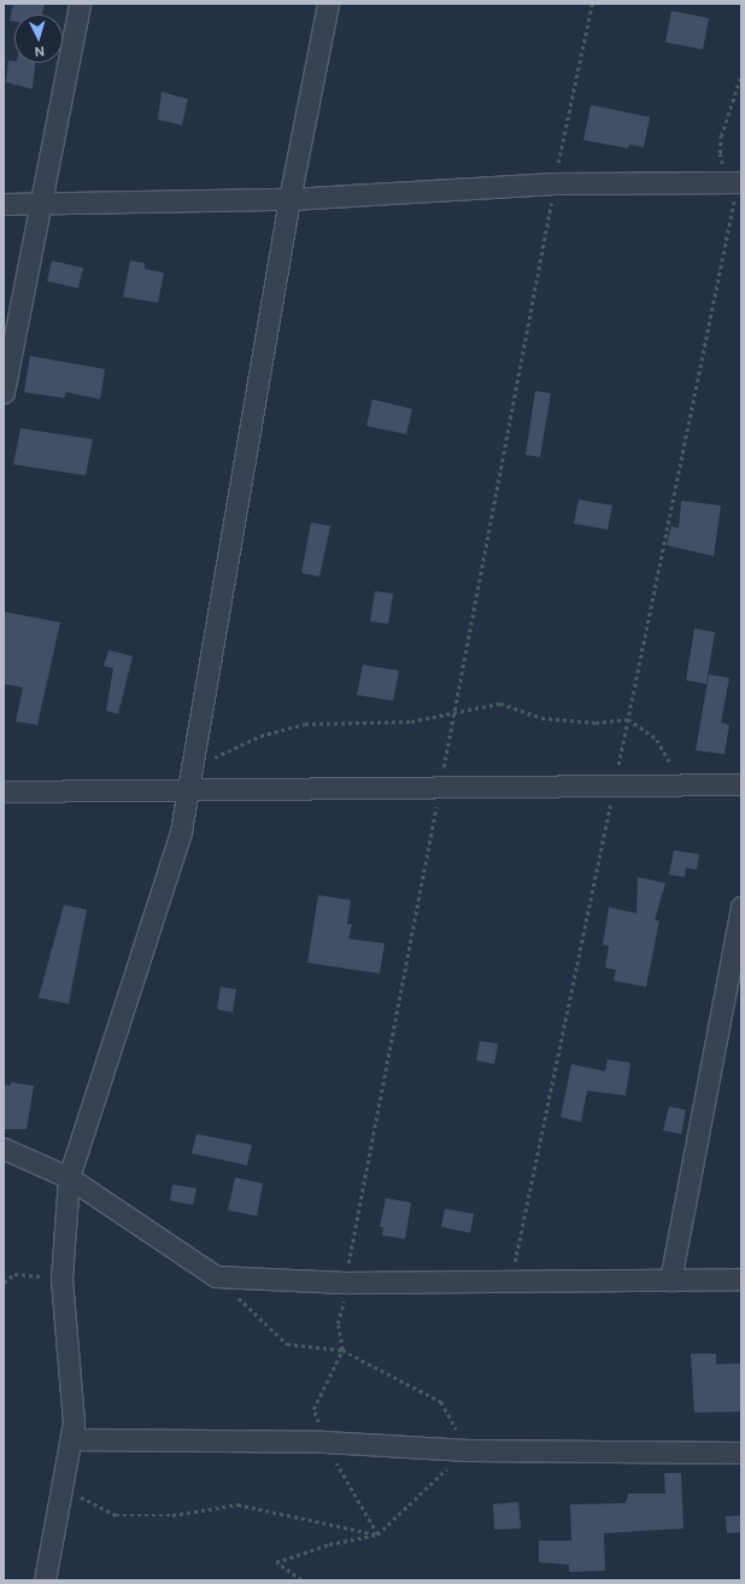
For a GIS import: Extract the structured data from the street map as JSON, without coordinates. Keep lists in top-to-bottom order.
{
  "north": "bottom"
}
